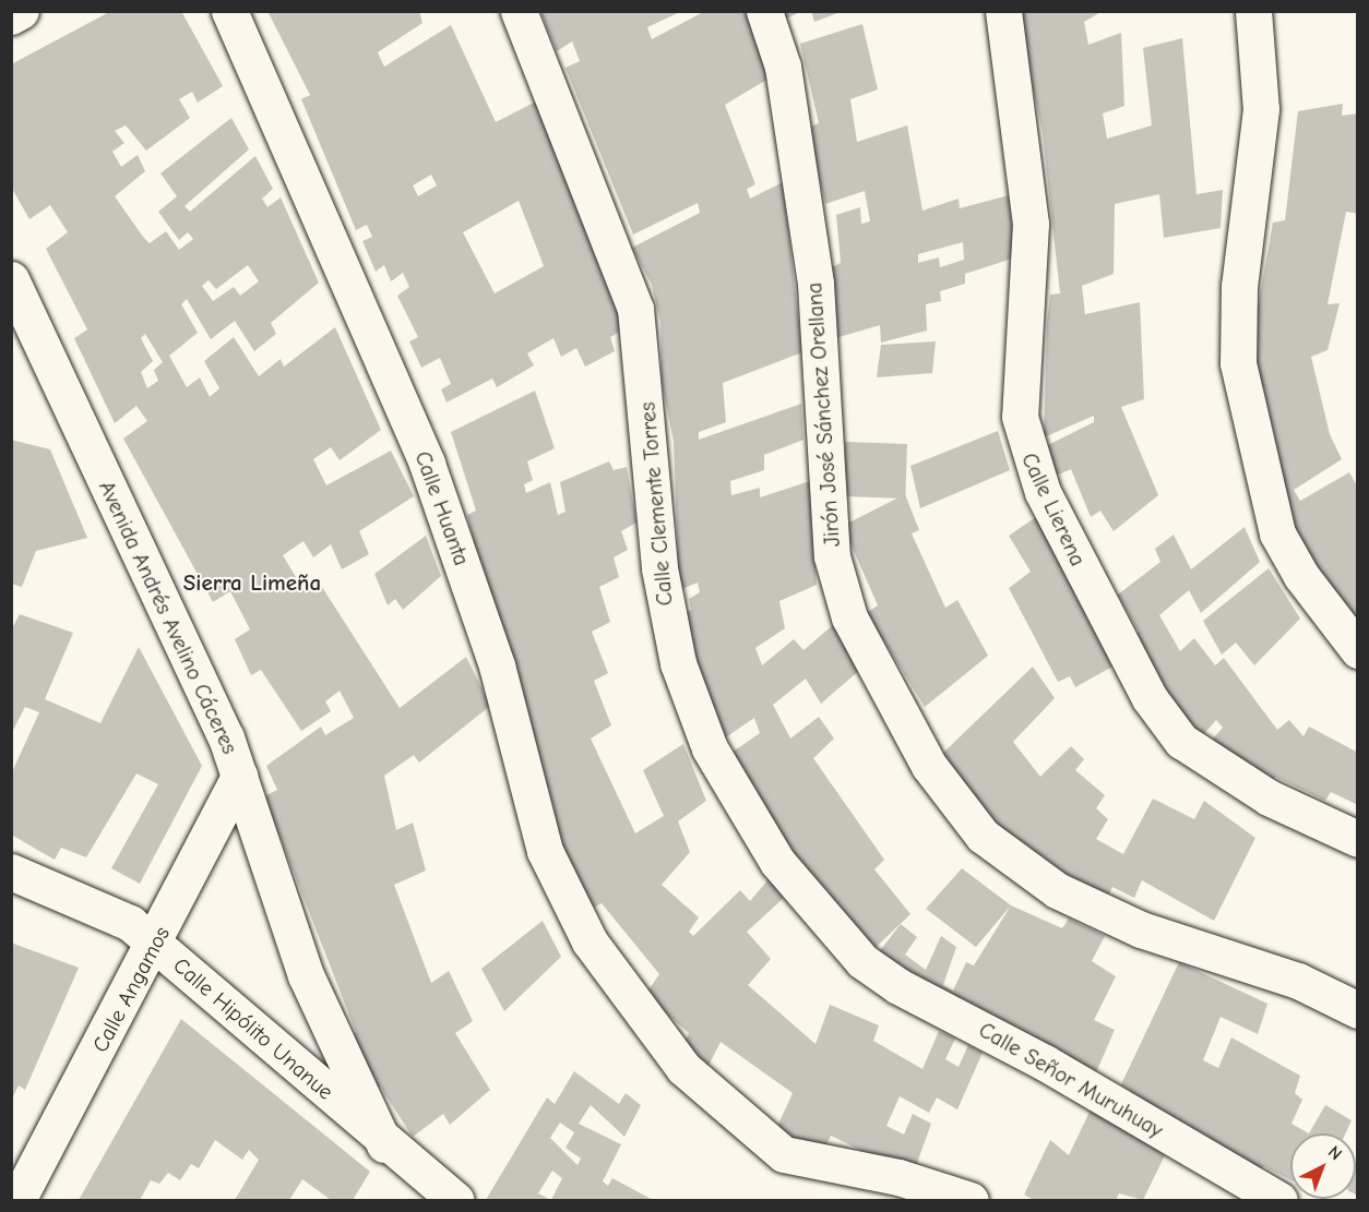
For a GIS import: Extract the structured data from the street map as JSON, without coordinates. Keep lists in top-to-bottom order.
{
  "streets": {
    "street": [
      "Jirón José Sánchez Orellana",
      "Calle Clemente Torres",
      "Calle Huanta",
      "Calle Lierena",
      "Avenida Andrés Avelino Cáceres",
      "Calle Angamos",
      "Calle Hipólito Unanue",
      "Calle Señor Muruhuay"
    ]
  },
  "crossings": [
    ["Calle Clemente Torres", "Calle Señor Muruhuay"],
    ["Avenida Andrés Avelino Cáceres", "Calle Angamos"],
    ["Avenida Andrés Avelino Cáceres", "Calle Hipólito Unanue"],
    ["Calle Angamos", "Calle Hipólito Unanue"]
  ],
  "districts": ["Sierra Limeña"],
  "north": "top right"
}
